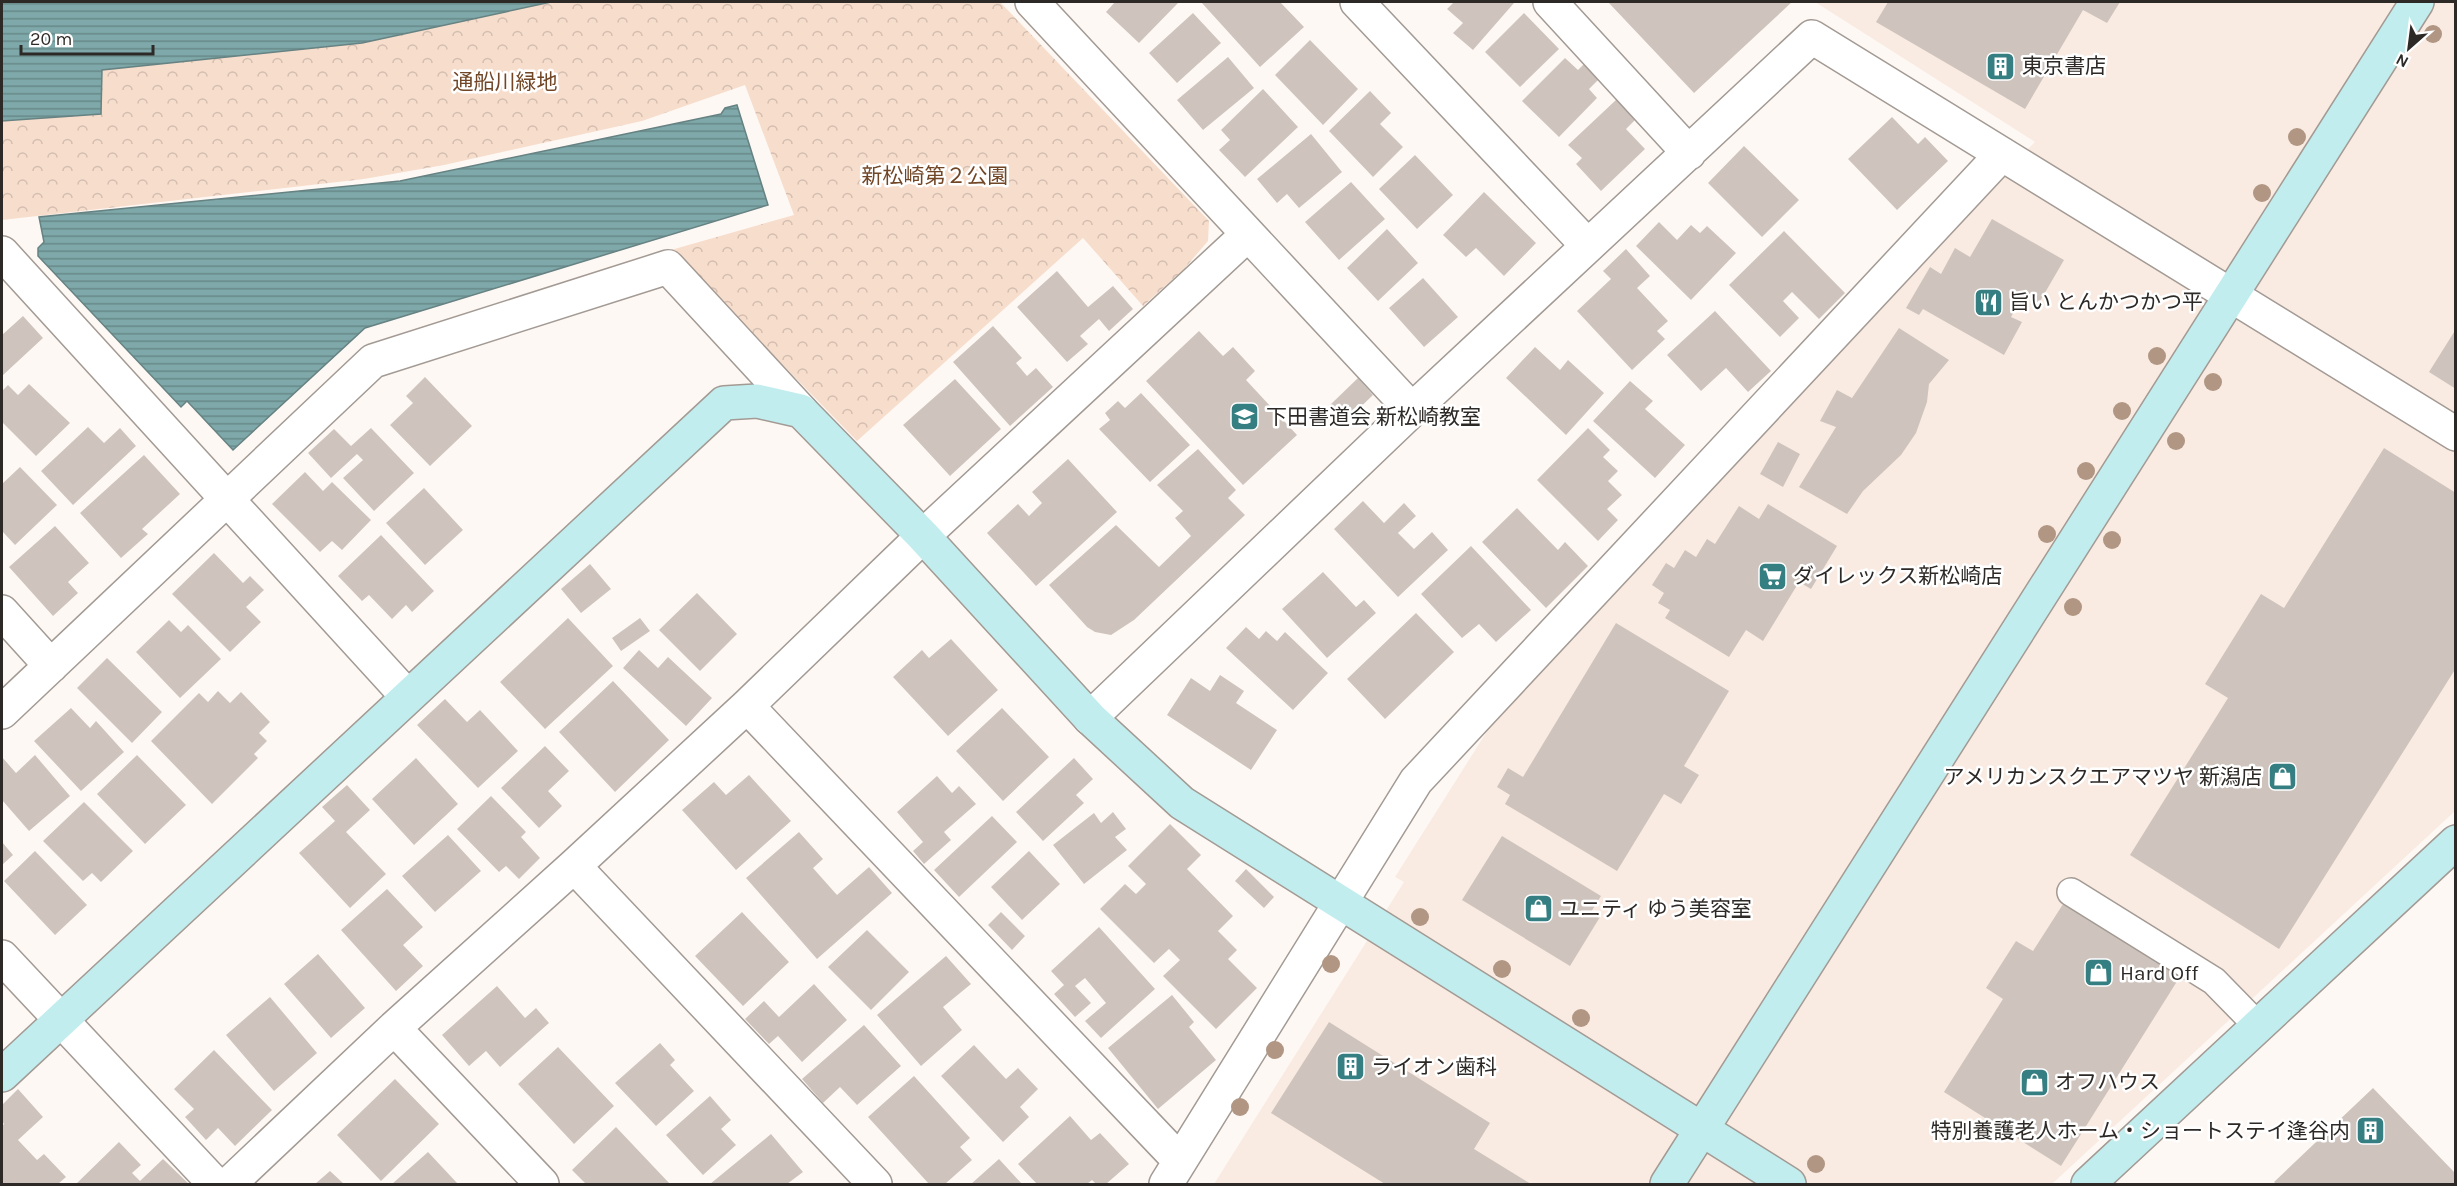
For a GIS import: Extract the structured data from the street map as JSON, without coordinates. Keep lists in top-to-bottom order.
{
  "parks": ["通船川緑地", "新松崎第２公園"],
  "places": {
    "building": ["東京書店", "ライオン歯科", "特別養護老人ホーム・ショートステイ逢谷内"],
    "restaurant": ["旨い とんかつかつ平"],
    "school or university": ["下田書道会 新松崎教室"],
    "supermarket": ["ダイレックス新松崎店"],
    "shop": [
      "アメリカンスクエアマツヤ 新潟店",
      "ユニティ ゆう美容室",
      "Hard Off",
      "オフハウス"
    ]
  },
  "scale_bar": "20 m",
  "north": "bottom left"
}
